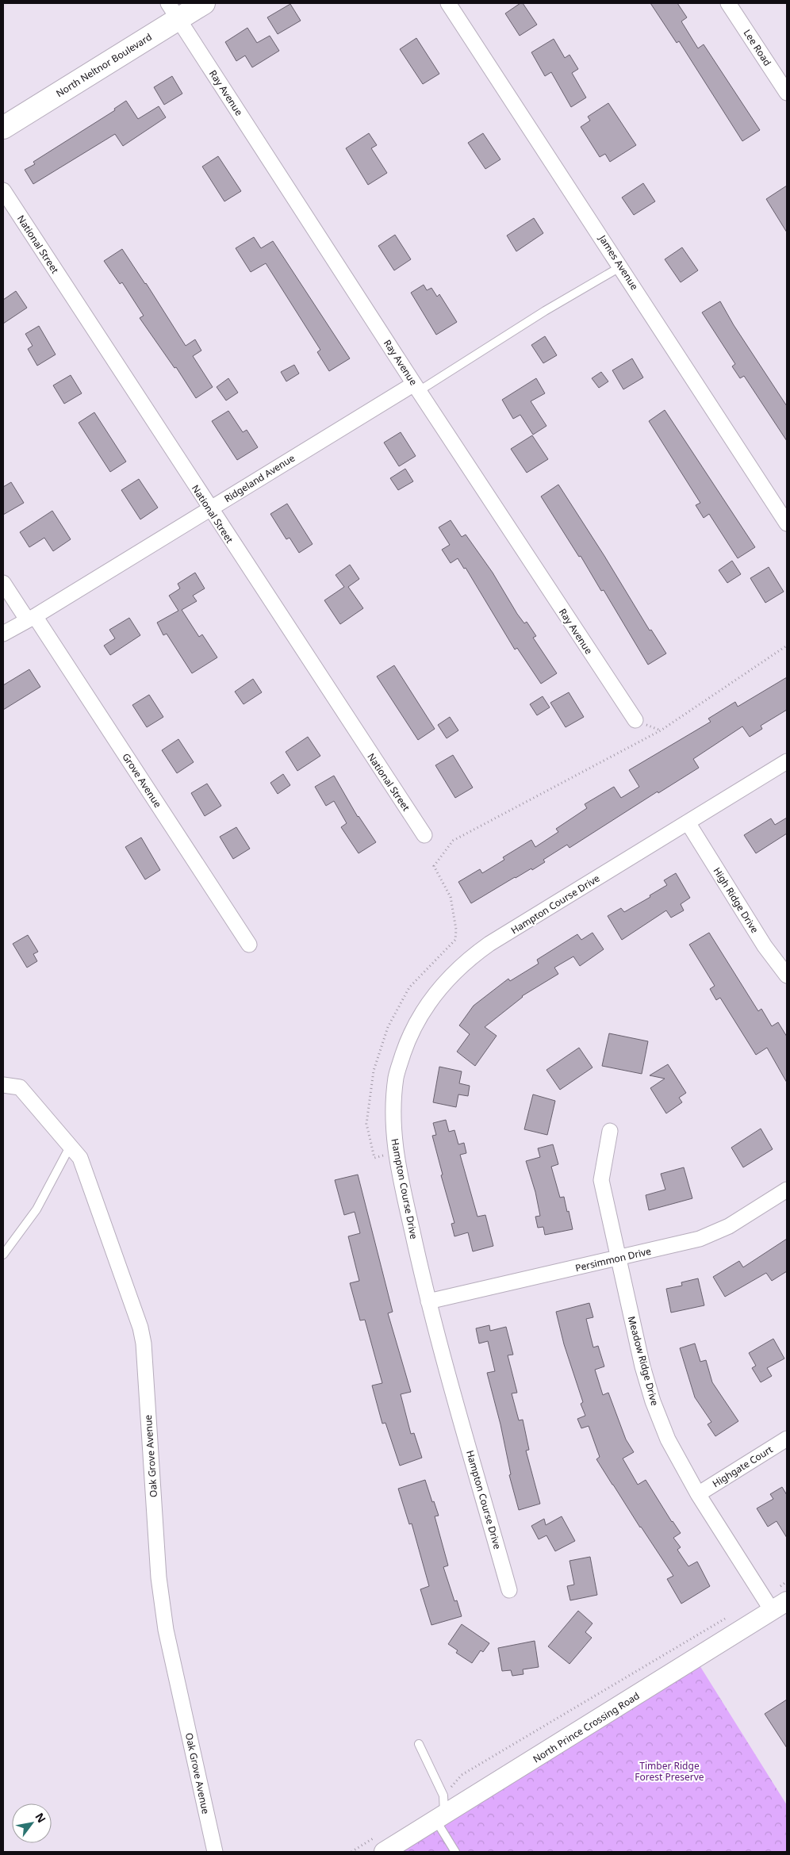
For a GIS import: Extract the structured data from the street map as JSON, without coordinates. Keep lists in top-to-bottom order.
{
  "streets": {
    "main road": ["North Neltnor Boulevard"],
    "street": [
      "Lee Road",
      "Ray Avenue",
      "National Street",
      "James Avenue",
      "Ridgeland Avenue",
      "Grove Avenue",
      "High Ridge Drive",
      "Hampton Course Drive",
      "Persimmon Drive",
      "Meadow Ridge Drive",
      "Oak Grove Avenue",
      "Highgate Court",
      "North Prince Crossing Road"
    ]
  },
  "crossings": [
    ["North Neltnor Boulevard", "Ray Avenue"],
    ["Ray Avenue", "Ridgeland Avenue"],
    ["National Street", "Ridgeland Avenue"],
    ["Ridgeland Avenue", "Grove Avenue"],
    ["High Ridge Drive", "Hampton Course Drive"],
    ["Hampton Course Drive", "Persimmon Drive"],
    ["Persimmon Drive", "Meadow Ridge Drive"],
    ["Meadow Ridge Drive", "Highgate Court"],
    ["Meadow Ridge Drive", "North Prince Crossing Road"]
  ],
  "parks": ["Timber Ridge Forest Preserve"],
  "north": "top right"
}
